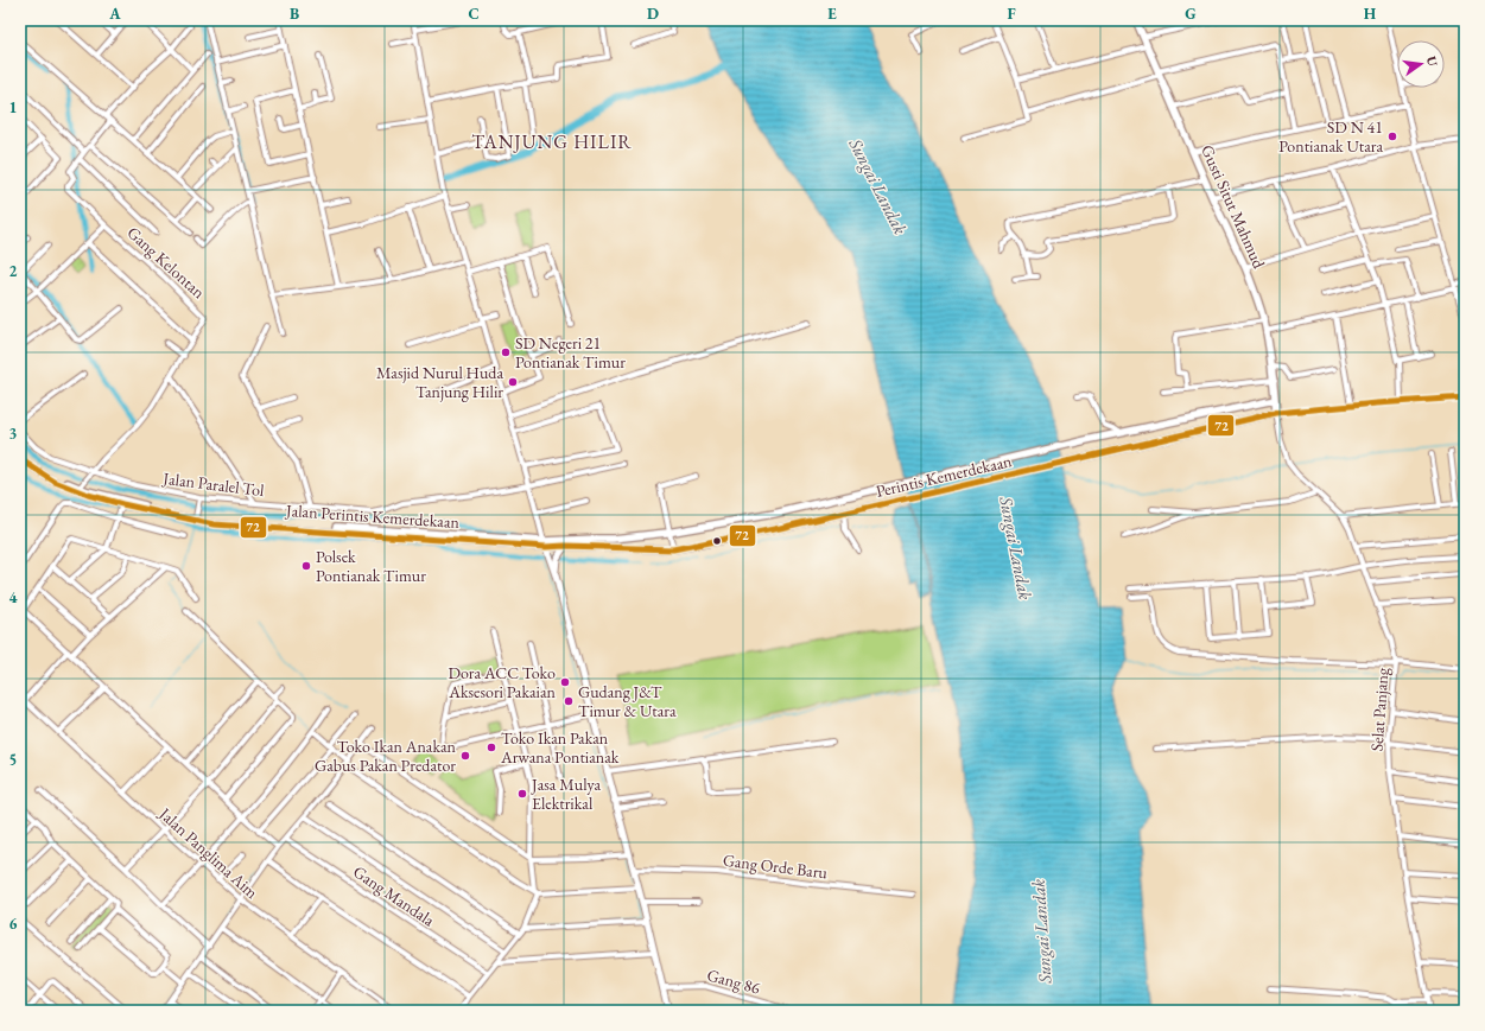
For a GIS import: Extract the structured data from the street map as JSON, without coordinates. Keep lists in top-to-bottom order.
{
  "streets": {
    "highway": ["Gusti Situt Mahmud", "Perintis Kemerdekaan", "Jalan Perintis Kemerdekaan"],
    "street": [
      "Gang Kelontan",
      "Jalan Paralel Tol",
      "Selat Panjang",
      "Jalan Panglima Aim",
      "Gang Orde Baru",
      "Gang Mandala",
      "Gang 86"
    ]
  },
  "crossings": [
    ["Gusti Situt Mahmud", "Perintis Kemerdekaan"],
    ["Gusti Situt Mahmud", "Selat Panjang"],
    ["Perintis Kemerdekaan", "Selat Panjang"]
  ],
  "districts": ["TANJUNG HILIR"],
  "water": ["Sungai Landak"],
  "places": [
    "SD N 41 Pontianak Utara",
    "SD Negeri 21 Pontianak Timur",
    "Masjid Nurul Huda Tanjung Hilir",
    "Polsek Pontianak Timur",
    "Dora ACC Toko Aksesori Pakaian",
    "Gudang J&T Timur & Utara",
    "Toko Ikan Pakan Arwana Pontianak",
    "Toko Ikan Anakan Gabus Pakan Predator",
    "Jasa Mulya Elektrikal"
  ],
  "lines": ["transit line 72"],
  "north": "right",
  "grid": {
    "columns": [
      "A",
      "B",
      "C",
      "D",
      "E",
      "F",
      "G",
      "H"
    ],
    "rows": [
      "1",
      "2",
      "3",
      "4",
      "5",
      "6"
    ]
  }
}
